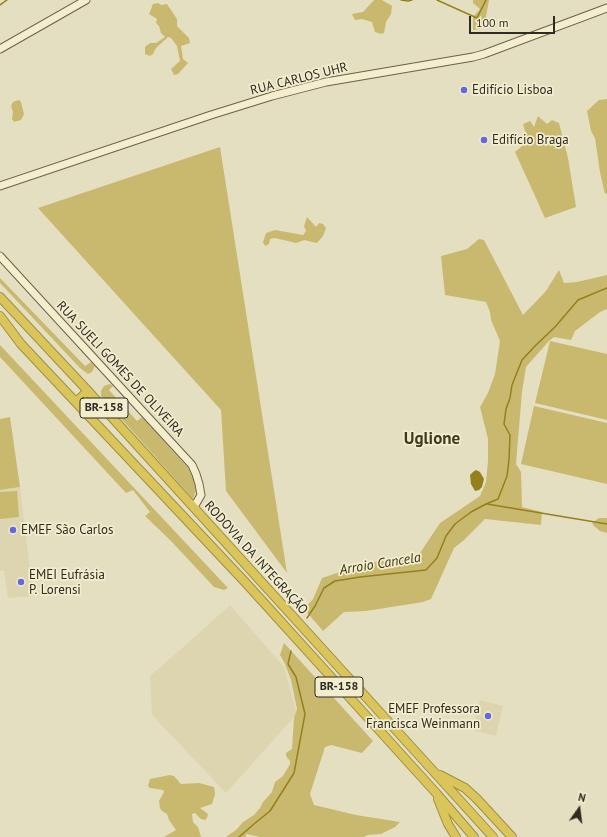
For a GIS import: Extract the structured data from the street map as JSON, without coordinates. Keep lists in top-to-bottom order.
{
  "streets": {
    "highway": ["BR-158", "RODOVIA DA INTEGRAÇÃO"],
    "street": ["RUA CARLOS UHR", "RUA SUELI GOMES DE OLIVEIRA"]
  },
  "crossings": [
    ["RUA SUELI GOMES DE OLIVEIRA", "RODOVIA DA INTEGRAÇÃO"],
    ["BR-158", "RODOVIA DA INTEGRAÇÃO"]
  ],
  "districts": ["Uglione"],
  "water": ["Arroio Cancela"],
  "places": [
    "Edifício Lisboa",
    "Edifício Braga",
    "EMEF São Carlos",
    "EMEI Eufrásia P. Lorensi",
    "EMEF Professora Francisca Weinmann"
  ],
  "scale_bar": "100 m",
  "north": "top"
}
